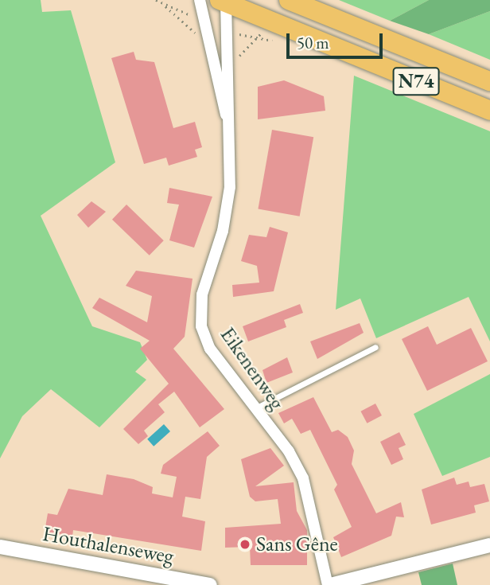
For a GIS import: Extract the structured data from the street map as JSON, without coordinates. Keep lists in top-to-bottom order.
{
  "streets": {
    "highway": ["N74"],
    "street": ["Eikenenweg", "Houthalenseweg"]
  },
  "crossings": [
    ["N74", "Eikenenweg"]
  ],
  "places": ["Sans Gêne"],
  "scale_bar": "50 m"
}
